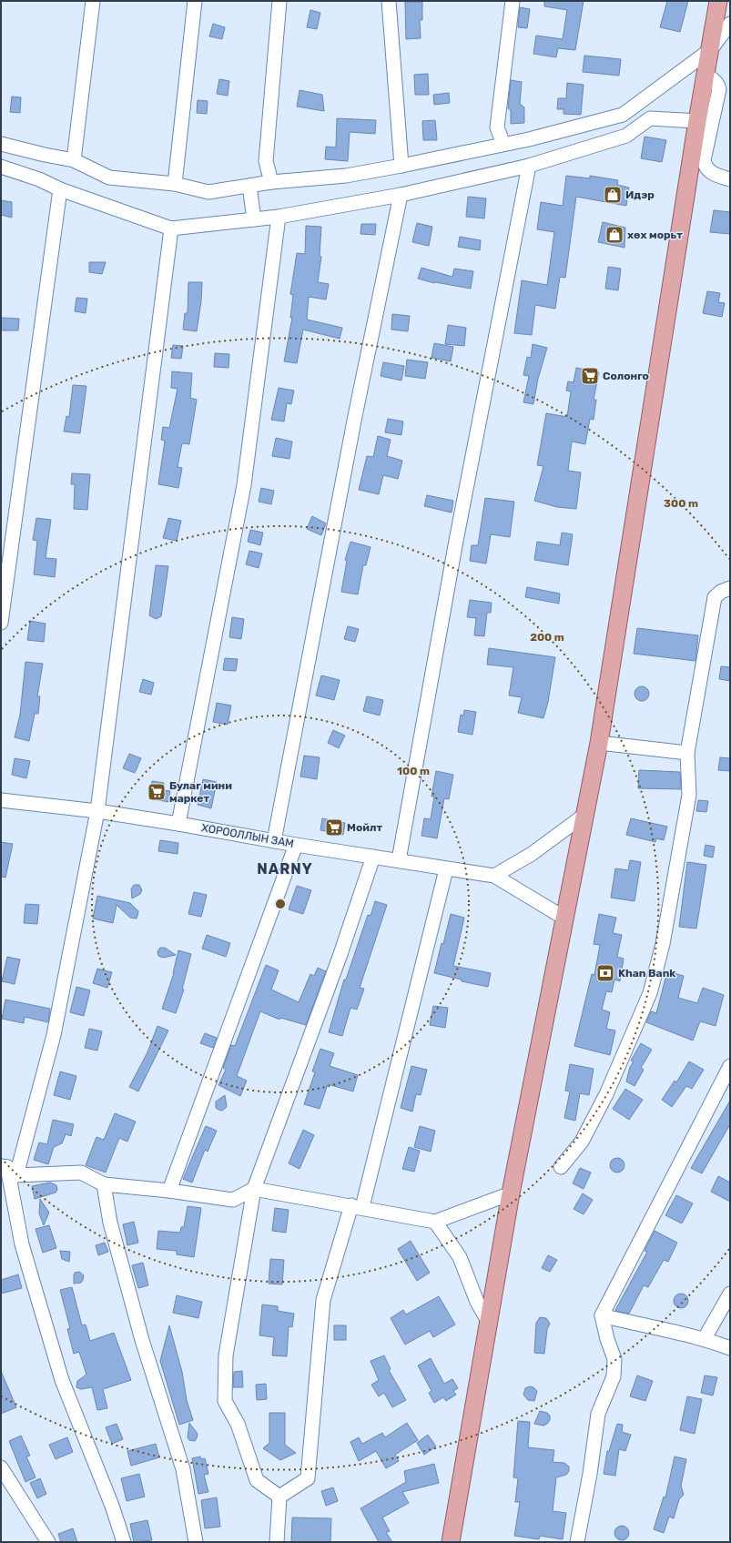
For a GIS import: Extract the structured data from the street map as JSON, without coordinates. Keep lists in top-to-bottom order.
{
  "streets": {
    "street": ["ХОРООЛЛЫН ЗАМ"]
  },
  "districts": ["NARNY"],
  "places": {
    "shop": ["Идэр", "хөх морьт"],
    "supermarket": ["Солонго", "Булаг мини маркет", "Мойлт"],
    "bank": ["Khan Bank"]
  },
  "rings": ["300 m", "200 m", "100 m"]
}
